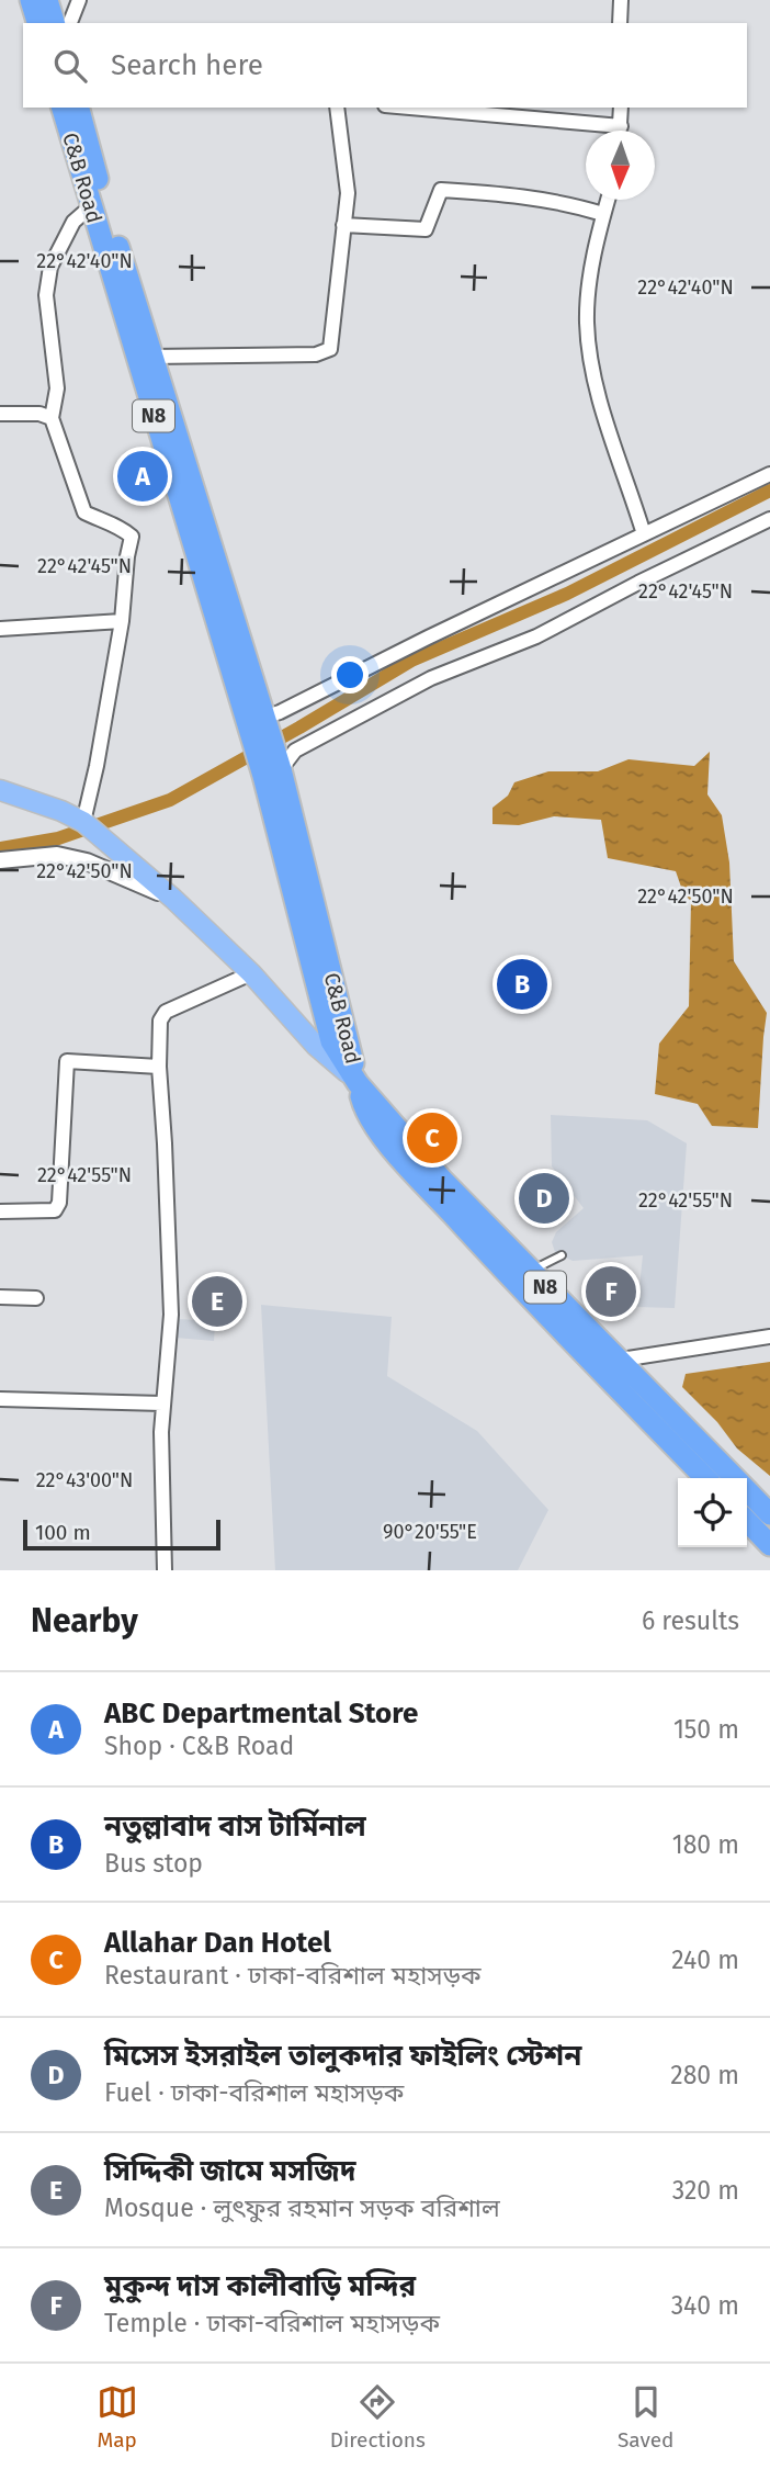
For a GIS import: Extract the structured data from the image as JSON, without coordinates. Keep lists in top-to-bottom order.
{
  "streets": {
    "highway": ["C&B Road", "N8"]
  },
  "crossings": [
    ["C&B Road", "N8"]
  ],
  "scale_bar": "100 m",
  "north": "bottom",
  "page": {
    "search": "Search here",
    "pins": [
      "A",
      "B",
      "C",
      "D",
      "F",
      "E"
    ],
    "scale": "100 m",
    "heading": ["Nearby", "6 results"],
    "list": [
      {
        "mark": "A",
        "name": "ABC Departmental Store",
        "note": "Shop · C&B Road",
        "value": "150 m"
      },
      {
        "mark": "B",
        "name": "নতুল্লাবাদ বাস টার্মিনাল",
        "note": "Bus stop",
        "value": "180 m"
      },
      {
        "mark": "C",
        "name": "Allahar Dan Hotel",
        "note": "Restaurant · ঢাকা-বরিশাল মহাসড়ক",
        "value": "240 m"
      },
      {
        "mark": "D",
        "name": "মিসেস ইসরাইল তালুকদার ফাইলিং স্টেশন",
        "note": "Fuel · ঢাকা-বরিশাল মহাসড়ক",
        "value": "280 m"
      },
      {
        "mark": "E",
        "name": "সিদ্দিকী জামে মসজিদ",
        "note": "Mosque · লুৎফুর রহমান সড়ক বরিশাল",
        "value": "320 m"
      },
      {
        "mark": "F",
        "name": "মুকুন্দ দাস কালীবাড়ি মন্দির",
        "note": "Temple · ঢাকা-বরিশাল মহাসড়ক",
        "value": "340 m"
      }
    ],
    "nav": ["Map", "Directions", "Saved"]
  },
  "coordinates": [
    "22°42'40\"N",
    "22°42'45\"N",
    "22°42'50\"N",
    "22°42'55\"N",
    "22°43'00\"N",
    "90°20'55\"E"
  ]
}
